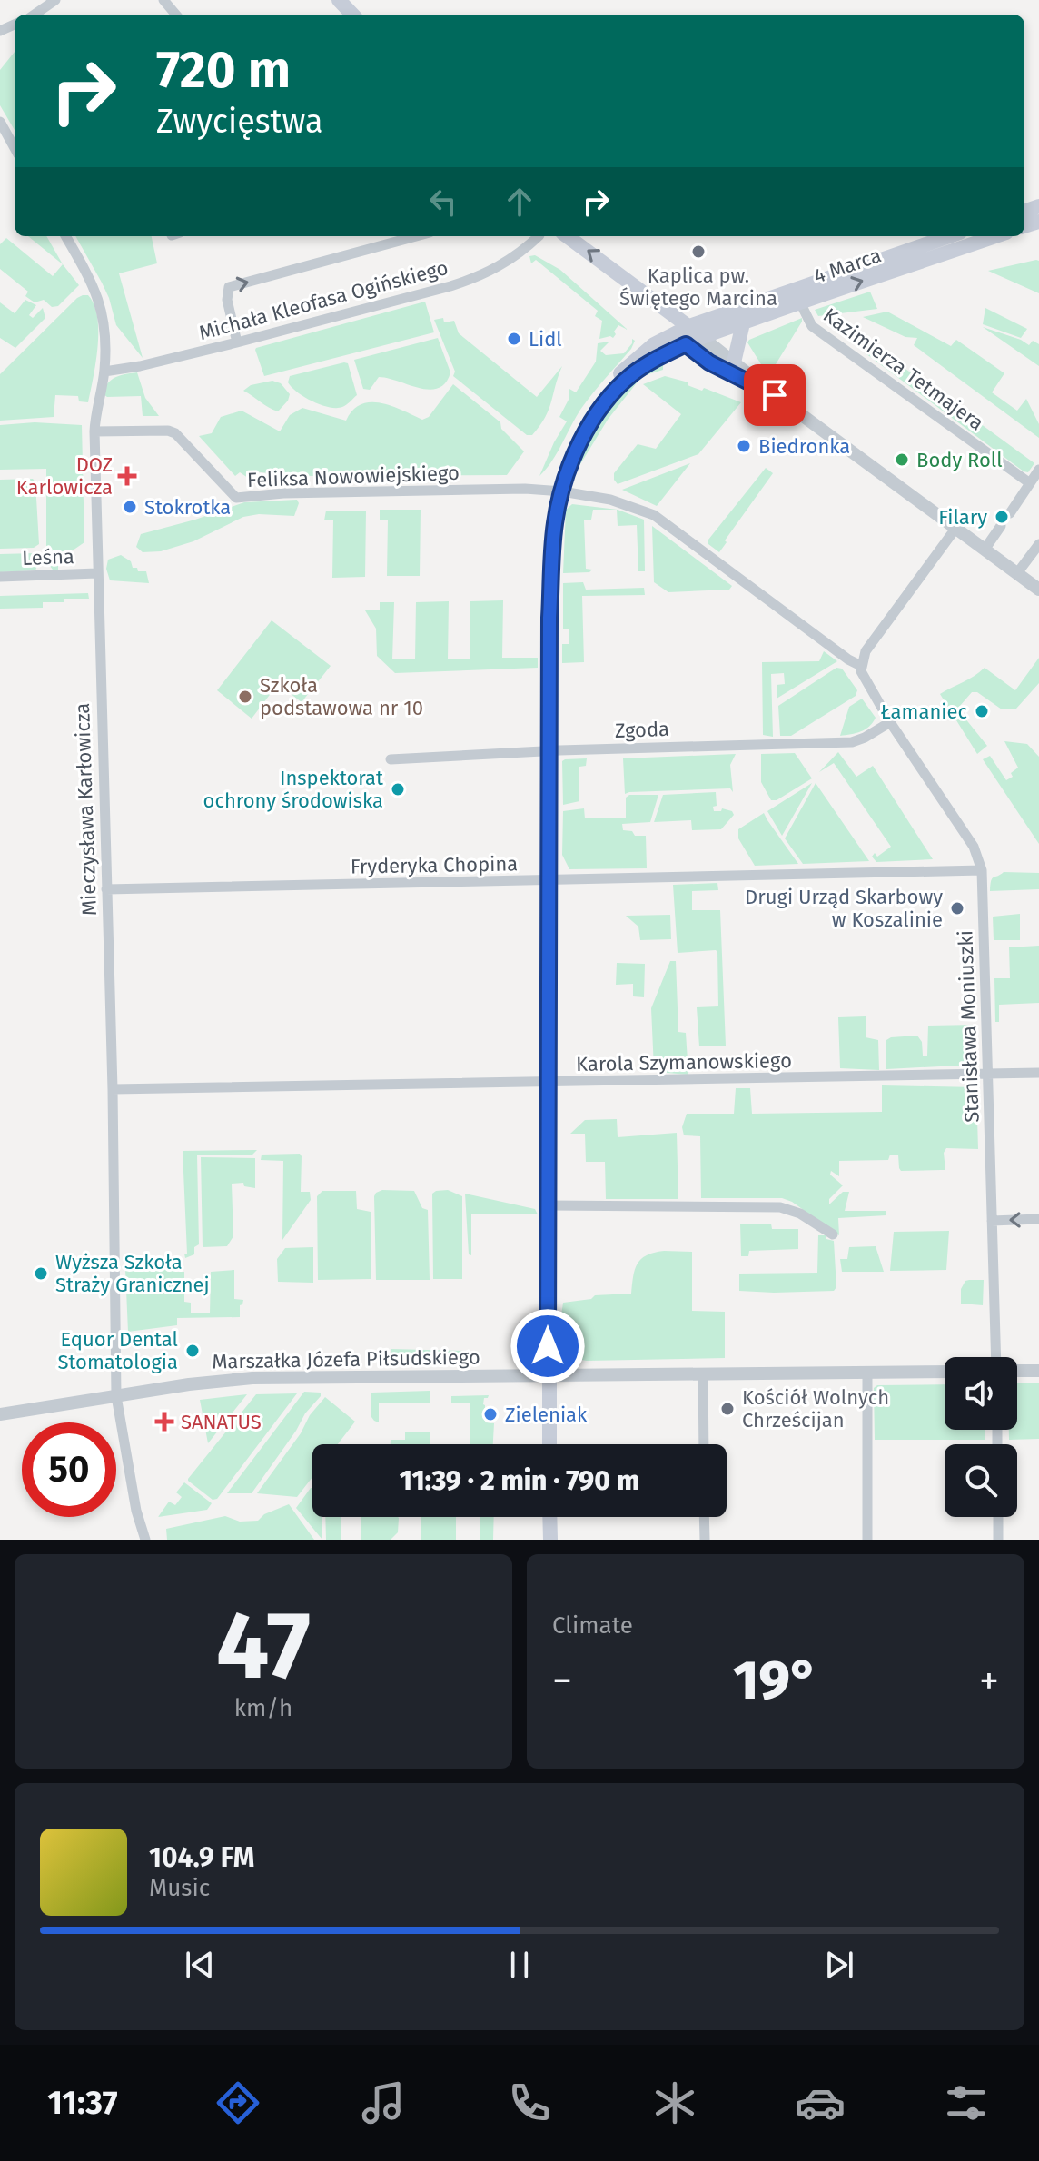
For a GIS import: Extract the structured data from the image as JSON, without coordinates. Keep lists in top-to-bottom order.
{
  "streets": {
    "main road": ["4 Marca"],
    "street": [
      "Michała Kleofasa Ogińskiego",
      "Kazimierza Tetmajera",
      "Feliksa Nowowiejskiego",
      "Leśna",
      "Zgoda",
      "Mieczysława Karłowicza",
      "Fryderyka Chopina",
      "Stanisława Moniuszki",
      "Karola Szymanowskiego",
      "Marszałka Józefa Piłsudskiego"
    ]
  },
  "crossings": [
    ["4 Marca", "Kazimierza Tetmajera"],
    ["4 Marca", "Feliksa Nowowiejskiego"],
    ["Michała Kleofasa Ogińskiego", "Mieczysława Karłowicza"],
    ["Feliksa Nowowiejskiego", "Mieczysława Karłowicza"],
    ["Feliksa Nowowiejskiego", "Stanisława Moniuszki"],
    ["Leśna", "Mieczysława Karłowicza"],
    ["Zgoda", "Stanisława Moniuszki"],
    ["Mieczysława Karłowicza", "Fryderyka Chopina"],
    ["Mieczysława Karłowicza", "Karola Szymanowskiego"],
    ["Mieczysława Karłowicza", "Marszałka Józefa Piłsudskiego"],
    ["Fryderyka Chopina", "Stanisława Moniuszki"],
    ["Stanisława Moniuszki", "Karola Szymanowskiego"]
  ],
  "places": {
    "other": [
      "Kaplica pw. Świętego Marcina",
      "Lidl",
      "Biedronka",
      "Body Roll",
      "Stokrotka",
      "Filary",
      "Szkoła podstawowa nr 10",
      "Łamaniec",
      "Inspektorat ochrony środowiska",
      "Drugi Urząd Skarbowy w Koszalinie",
      "Wyższa Szkoła Straży Granicznej",
      "Equor Dental Stomatologia",
      "Kościół Wolnych Chrześcijan",
      "Zieleniak"
    ],
    "health": ["DOZ Karlowicza", "SANATUS"]
  },
  "page": {
    "turn": ["720 m", "Zwycięstwa"],
    "limit": "50",
    "trip": "11:39 · 2 min · 790 m",
    "tile": [
      ["47", "km/h"],
      "Climate"
    ],
    "heat": ["−", "19°", "+"],
    "song": ["104.9 FM", "Music"],
    "tabs": "11:37"
  }
}
